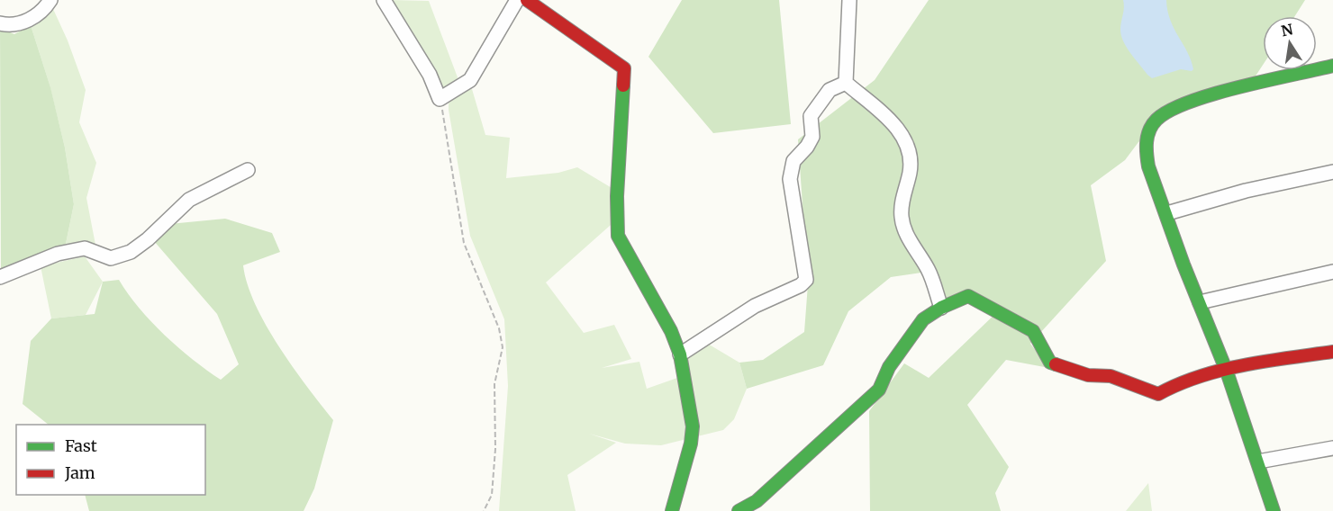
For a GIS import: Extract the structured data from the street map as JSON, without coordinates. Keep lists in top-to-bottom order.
{
  "legend": ["Fast", "Jam"],
  "north": "top"
}
